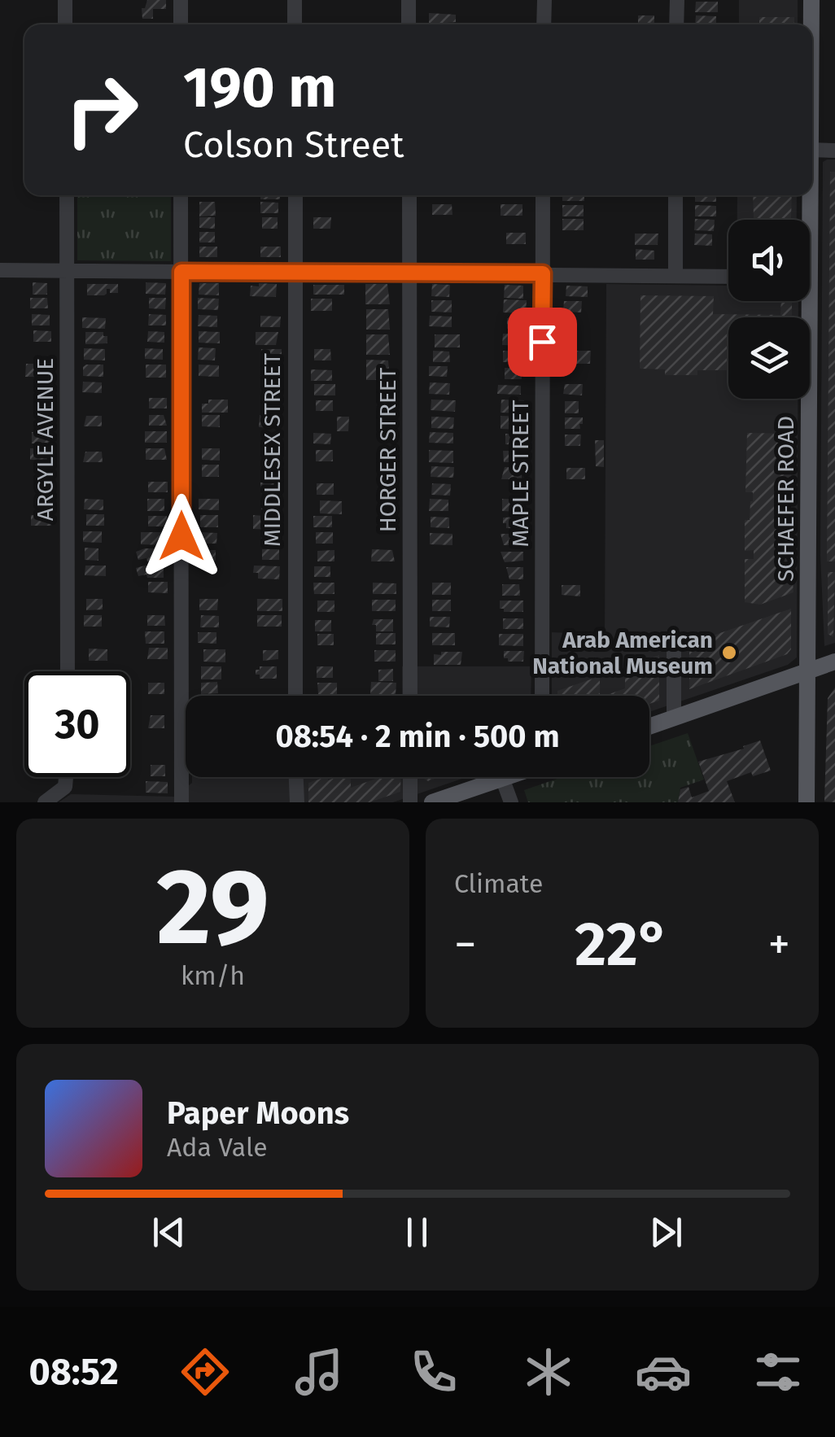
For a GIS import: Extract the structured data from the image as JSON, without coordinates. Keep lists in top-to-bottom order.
{
  "streets": {
    "main road": ["SCHAEFER ROAD"],
    "street": [
      "ARGYLE AVENUE",
      "MIDDLESEX STREET",
      "HORGER STREET",
      "MAPLE STREET"
    ]
  },
  "places": ["Arab American National Museum"],
  "page": {
    "turn": ["190 m", "Colson Street"],
    "limit": "30",
    "trip": "08:54 · 2 min · 500 m",
    "tile": [
      ["29", "km/h"],
      "Climate"
    ],
    "heat": ["−", "22°", "+"],
    "song": ["Paper Moons", "Ada Vale"],
    "tabs": "08:52"
  }
}
